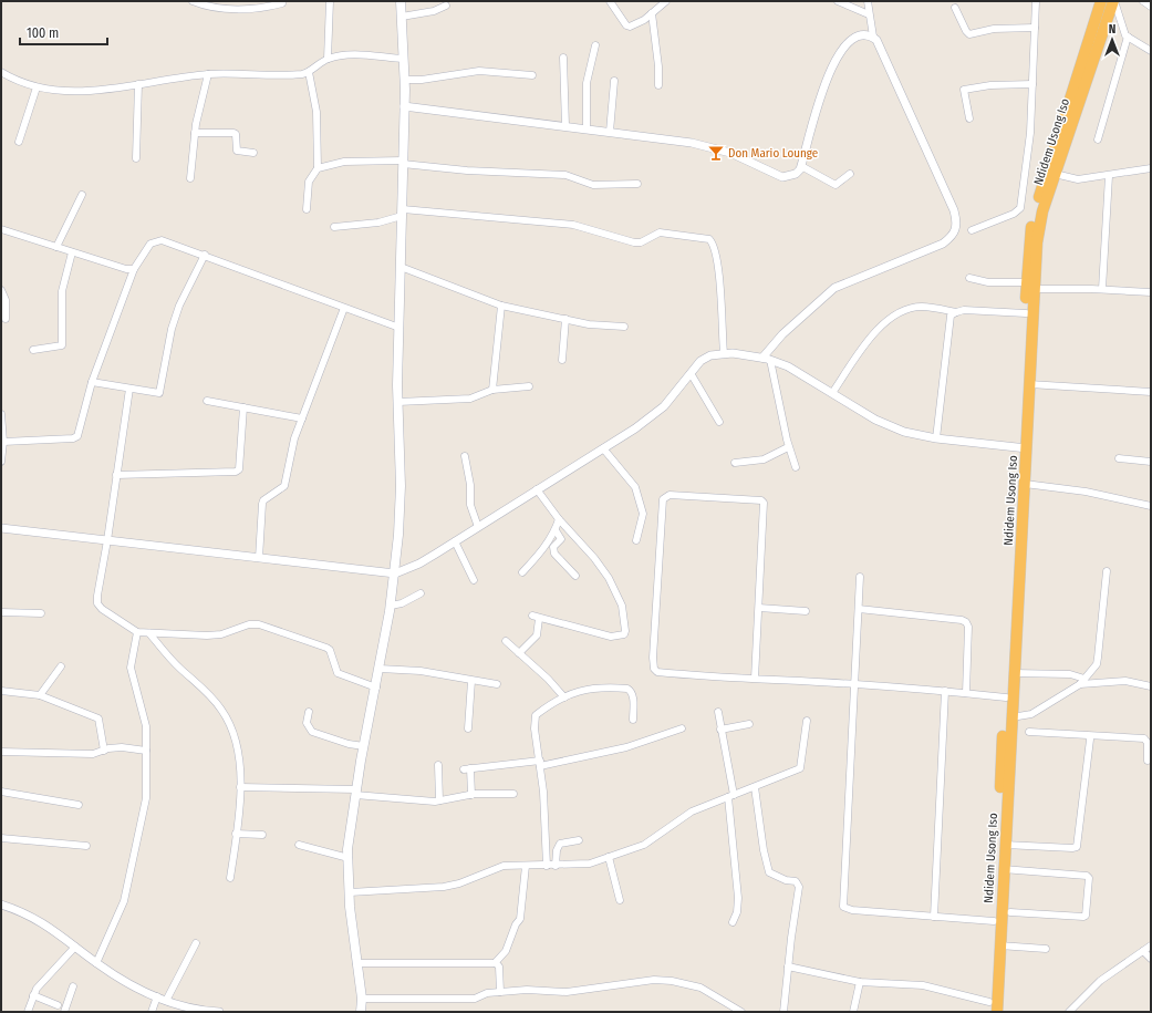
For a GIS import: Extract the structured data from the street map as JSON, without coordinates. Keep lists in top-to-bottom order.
{
  "streets": {
    "highway": ["Ndidem Usong Iso"]
  },
  "places": {
    "bar": ["Don Mario Lounge"]
  },
  "scale_bar": "100 m",
  "north": "top"
}
